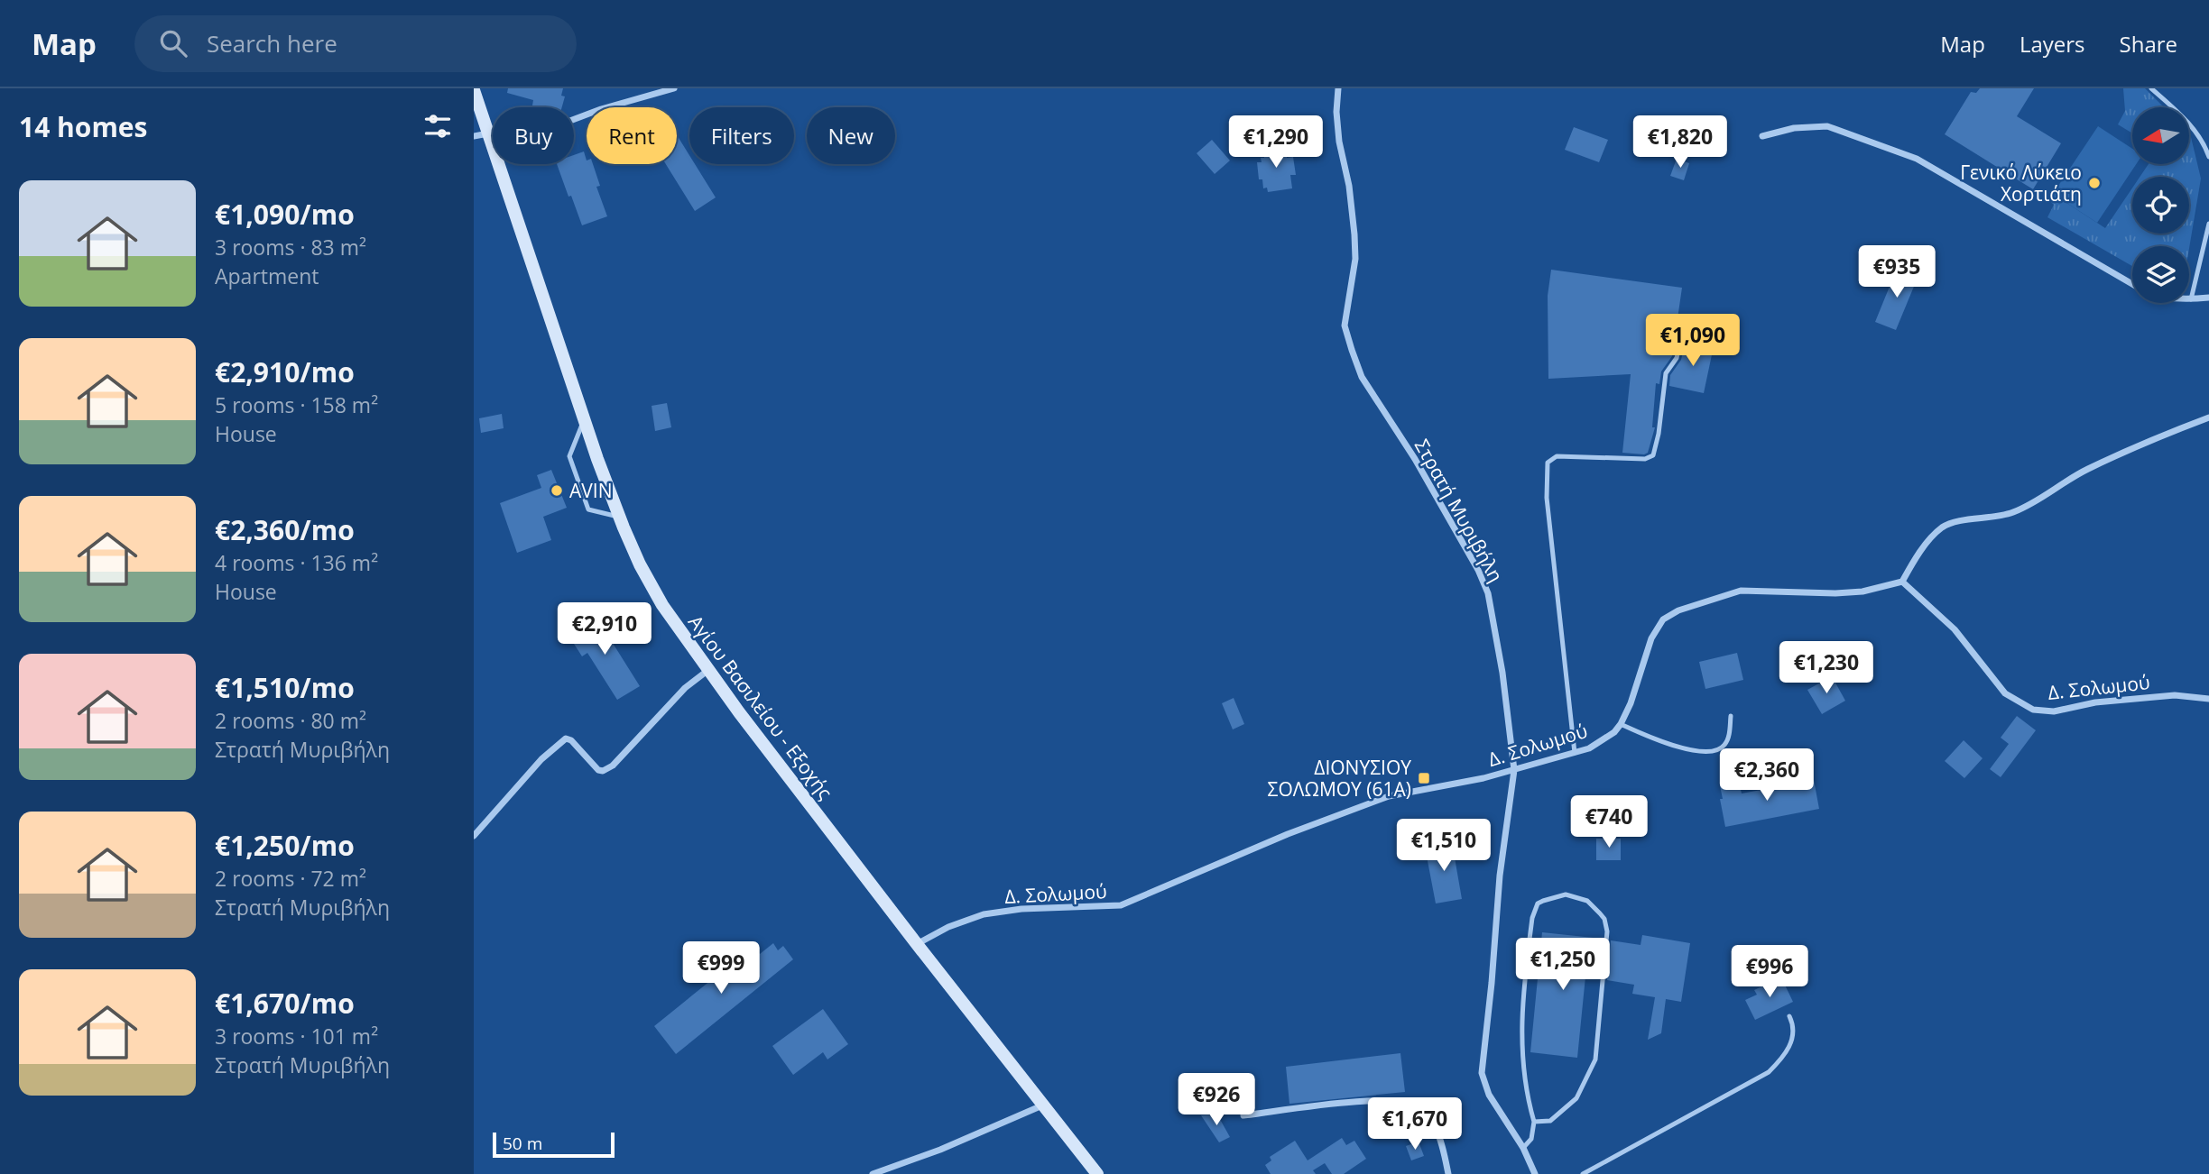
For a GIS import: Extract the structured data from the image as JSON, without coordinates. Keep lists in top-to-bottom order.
{
  "streets": {
    "main road": ["Αγίου Βασιλείου - Εξοχής"],
    "street": ["Στρατή Μυριβήλη", "Δ. Σολωμού"]
  },
  "crossings": [
    ["Στρατή Μυριβήλη", "Δ. Σολωμού"],
    ["Δ. Σολωμού", "Αγίου Βασιλείου - Εξοχής"]
  ],
  "places": {
    "other": ["Γενικό Λύκειο Χορτιάτη", "AVIN"],
    "transit": ["ΔΙΟΝΥΣΙΟΥ ΣΟΛΩΜΟΥ (61Α)"]
  },
  "scale_bar": "50 m",
  "north": "left",
  "page": {
    "header": "Map",
    "search": "Search here",
    "nav": ["Map", "Layers", "Share"],
    "heading": "14 homes",
    "chip": [
      "Buy",
      "Rent",
      "Filters",
      "New"
    ],
    "price": [
      "€1,290",
      "€1,820",
      "€935",
      "€1,090",
      "€2,910",
      "€1,230",
      "€2,360",
      "€740",
      "€1,510",
      "€1,250",
      "€999",
      "€996",
      "€926",
      "€1,670"
    ],
    "list": [
      {
        "name": "€1,090/mo",
        "note": "3 rooms · 83 m² · Apartment"
      },
      {
        "name": "€2,910/mo",
        "note": "5 rooms · 158 m² · House"
      },
      {
        "name": "€2,360/mo",
        "note": "4 rooms · 136 m² · House"
      },
      {
        "name": "€1,510/mo",
        "note": "2 rooms · 80 m² · Στρατή Μυριβήλη"
      },
      {
        "name": "€1,250/mo",
        "note": "2 rooms · 72 m² · Στρατή Μυριβήλη"
      },
      {
        "name": "€1,670/mo",
        "note": "3 rooms · 101 m² · Στρατή Μυριβήλη"
      }
    ],
    "scale": "50 m"
  }
}
